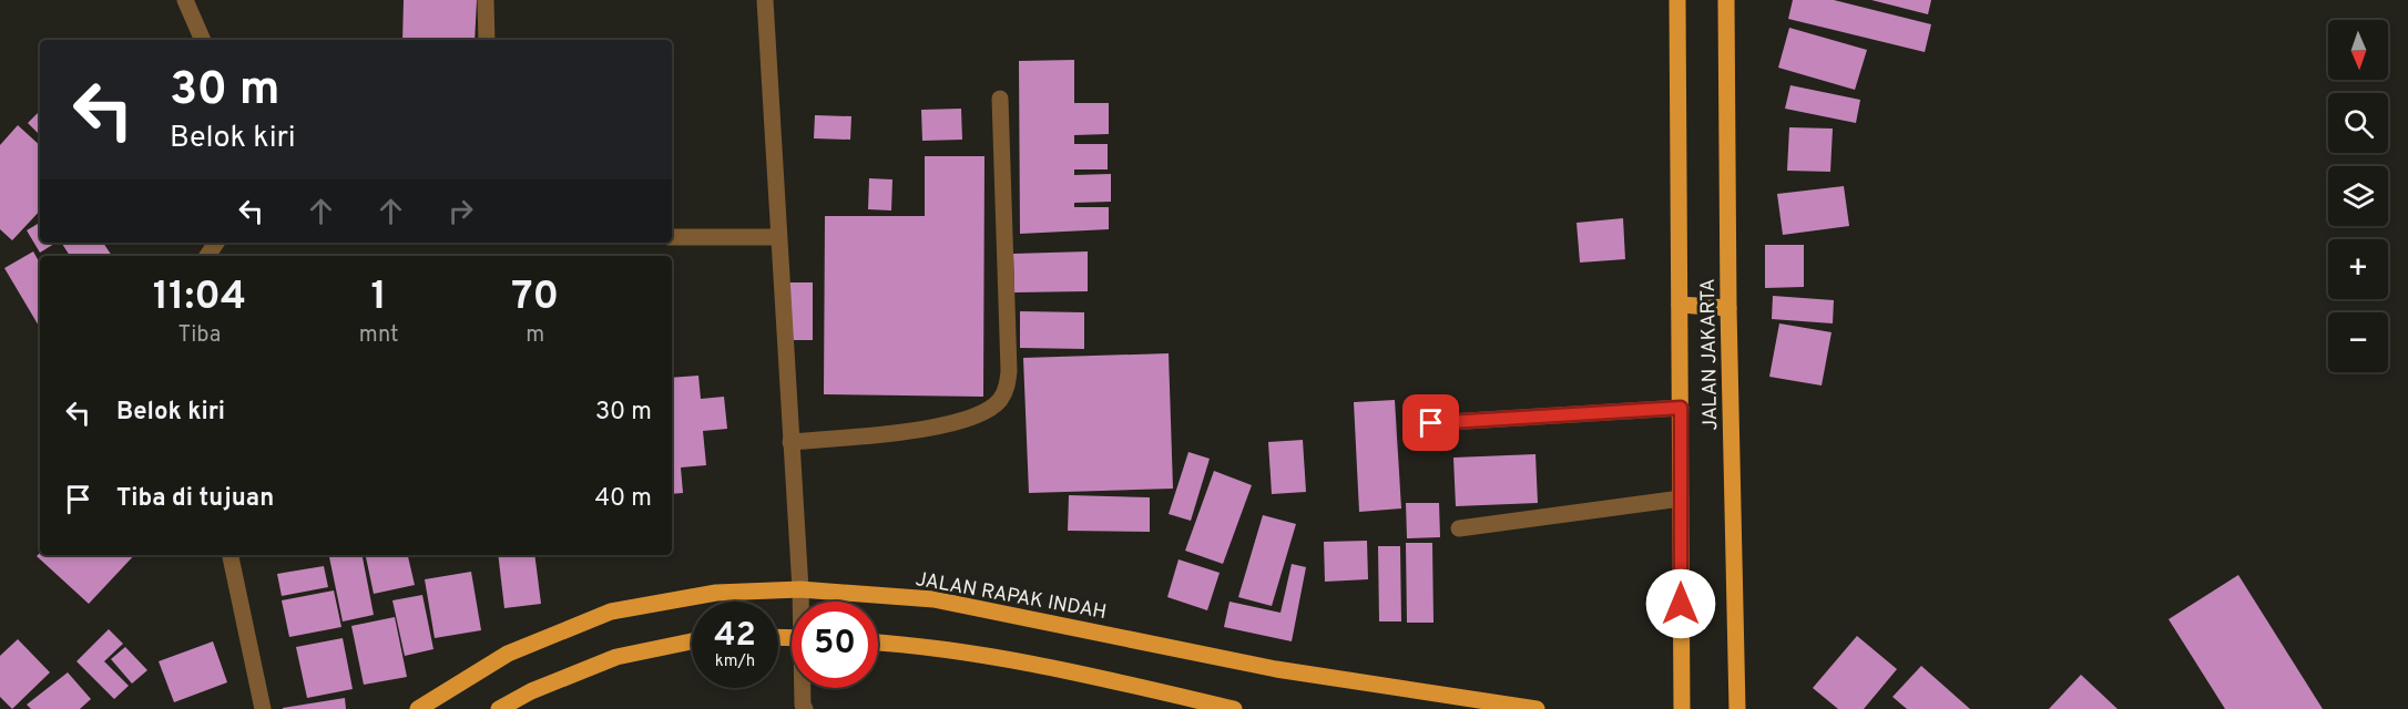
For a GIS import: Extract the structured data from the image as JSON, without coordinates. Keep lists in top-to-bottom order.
{
  "streets": {
    "main road": ["JALAN JAKARTA", "JALAN RAPAK INDAH"]
  },
  "north": "bottom",
  "page": {
    "map_buttons": ["+", "−"],
    "turn": ["30 m", "Belok kiri"],
    "eta": [
      "11:04",
      "Tiba",
      "1",
      "mnt",
      "70",
      "m"
    ],
    "list": [
      {
        "name": "Belok kiri",
        "value": "30 m"
      },
      {
        "name": "Tiba di tujuan",
        "value": "40 m"
      }
    ],
    "speed": "42 km/h",
    "limit": "50"
  }
}
